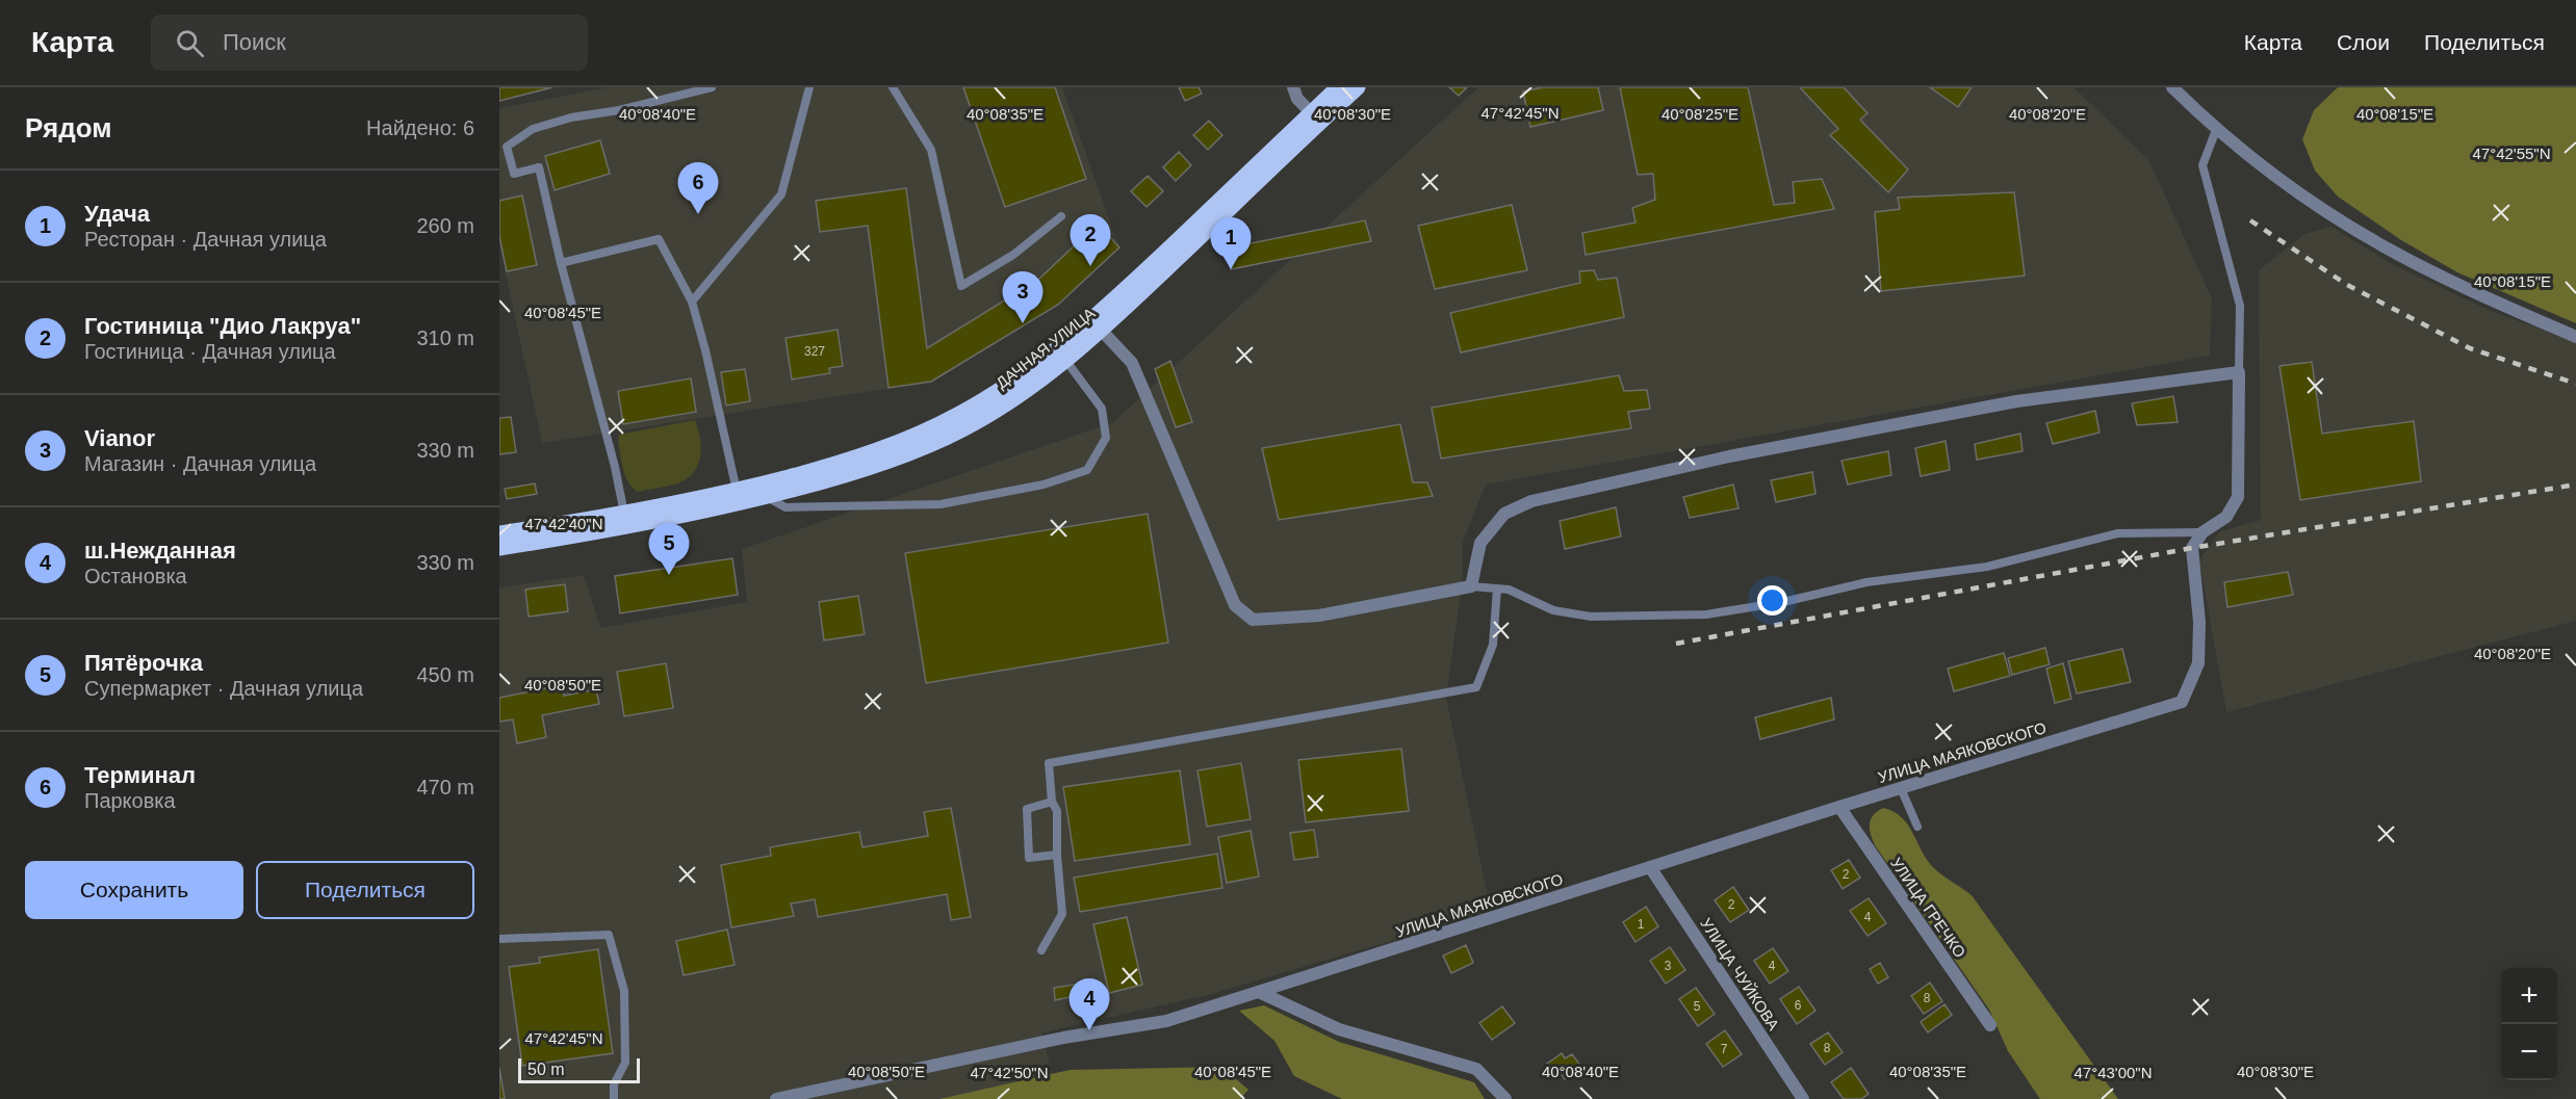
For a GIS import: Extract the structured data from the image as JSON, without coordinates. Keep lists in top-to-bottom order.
{
  "streets": {
    "main road": ["ДАЧНАЯ УЛИЦА"],
    "street": ["УЛИЦА МАЯКОВСКОГО", "УЛИЦА ГРЕЧКО", "УЛИЦА ЧУЙКОВА"]
  },
  "crossings": [
    ["УЛИЦА МАЯКОВСКОГО", "УЛИЦА ГРЕЧКО"],
    ["УЛИЦА МАЯКОВСКОГО", "УЛИЦА ЧУЙКОВА"]
  ],
  "house_numbers": [
    "327",
    "2",
    "2",
    "4",
    "1",
    "3",
    "4",
    "8",
    "6",
    "5",
    "8",
    "7"
  ],
  "scale_bar": "50 m",
  "page": {
    "header": "Карта",
    "search": "Поиск",
    "nav": ["Карта", "Слои", "Поделиться"],
    "heading": ["Рядом", "Найдено: 6"],
    "pins": [
      "6",
      "2",
      "1",
      "3",
      "5",
      "4"
    ],
    "list": [
      {
        "mark": "1",
        "name": "Удача",
        "note": "Ресторан · Дачная улица",
        "value": "260 m"
      },
      {
        "mark": "2",
        "name": "Гостиница \"Дио Лакруа\"",
        "note": "Гостиница · Дачная улица",
        "value": "310 m"
      },
      {
        "mark": "3",
        "name": "Vianor",
        "note": "Магазин · Дачная улица",
        "value": "330 m"
      },
      {
        "mark": "4",
        "name": "ш.Нежданная",
        "note": "Остановка",
        "value": "330 m"
      },
      {
        "mark": "5",
        "name": "Пятёрочка",
        "note": "Супермаркет · Дачная улица",
        "value": "450 m"
      },
      {
        "mark": "6",
        "name": "Терминал",
        "note": "Парковка",
        "value": "470 m"
      }
    ],
    "buttons": ["Сохранить", "Поделиться"],
    "map_buttons": ["+", "−"],
    "scale": "50 m"
  },
  "coordinates": [
    "47°42'45\"N",
    "40°08'40\"E",
    "40°08'35\"E",
    "40°08'30\"E",
    "40°08'25\"E",
    "40°08'20\"E",
    "40°08'15\"E",
    "47°42'55\"N",
    "40°08'45\"E",
    "47°42'40\"N",
    "40°08'50\"E",
    "47°42'50\"N",
    "47°43'00\"N"
  ]
}
